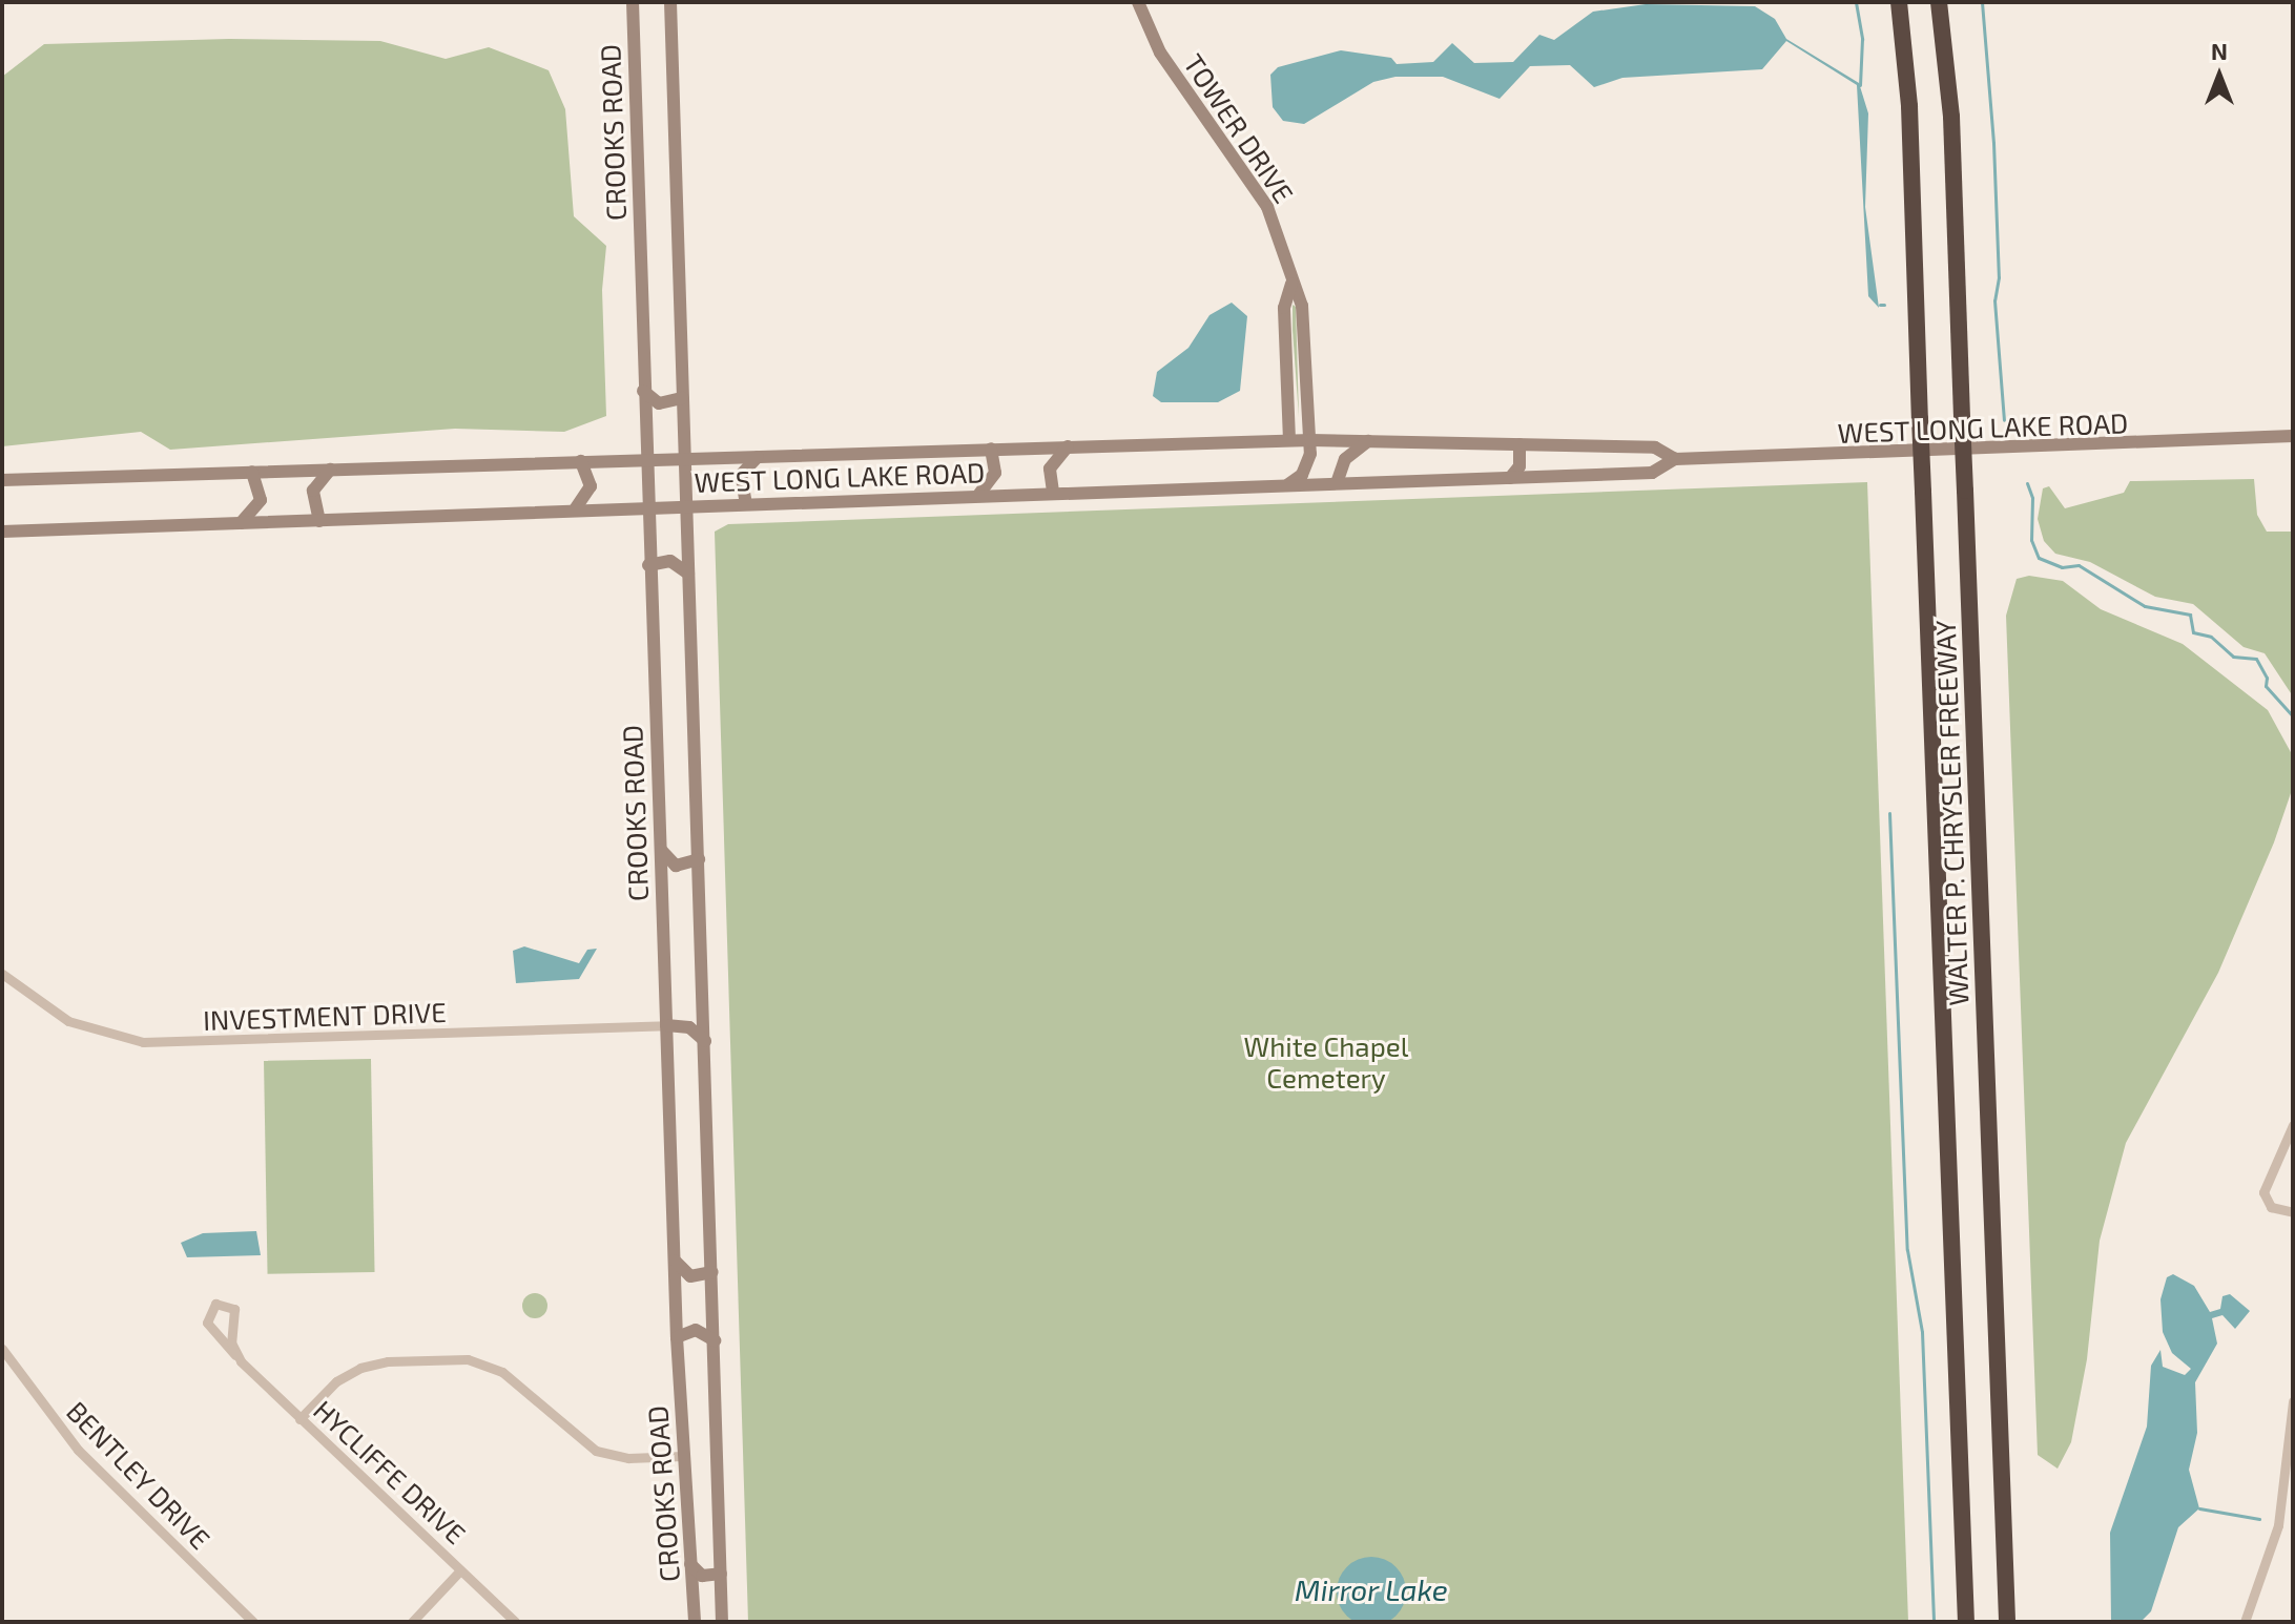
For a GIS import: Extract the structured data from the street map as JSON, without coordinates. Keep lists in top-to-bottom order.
{
  "streets": {
    "highway": ["WALTER P. CHRYSLER FREEWAY"],
    "main road": ["TOWER DRIVE", "CROOKS ROAD", "WEST LONG LAKE ROAD"],
    "street": ["INVESTMENT DRIVE", "HYCLIFFE DRIVE", "BENTLEY DRIVE"]
  },
  "crossings": [
    ["TOWER DRIVE", "WEST LONG LAKE ROAD"],
    ["CROOKS ROAD", "WEST LONG LAKE ROAD"],
    ["CROOKS ROAD", "INVESTMENT DRIVE"]
  ],
  "water": ["Mirror Lake"],
  "parks": ["White Chapel Cemetery"],
  "north": "top"
}
